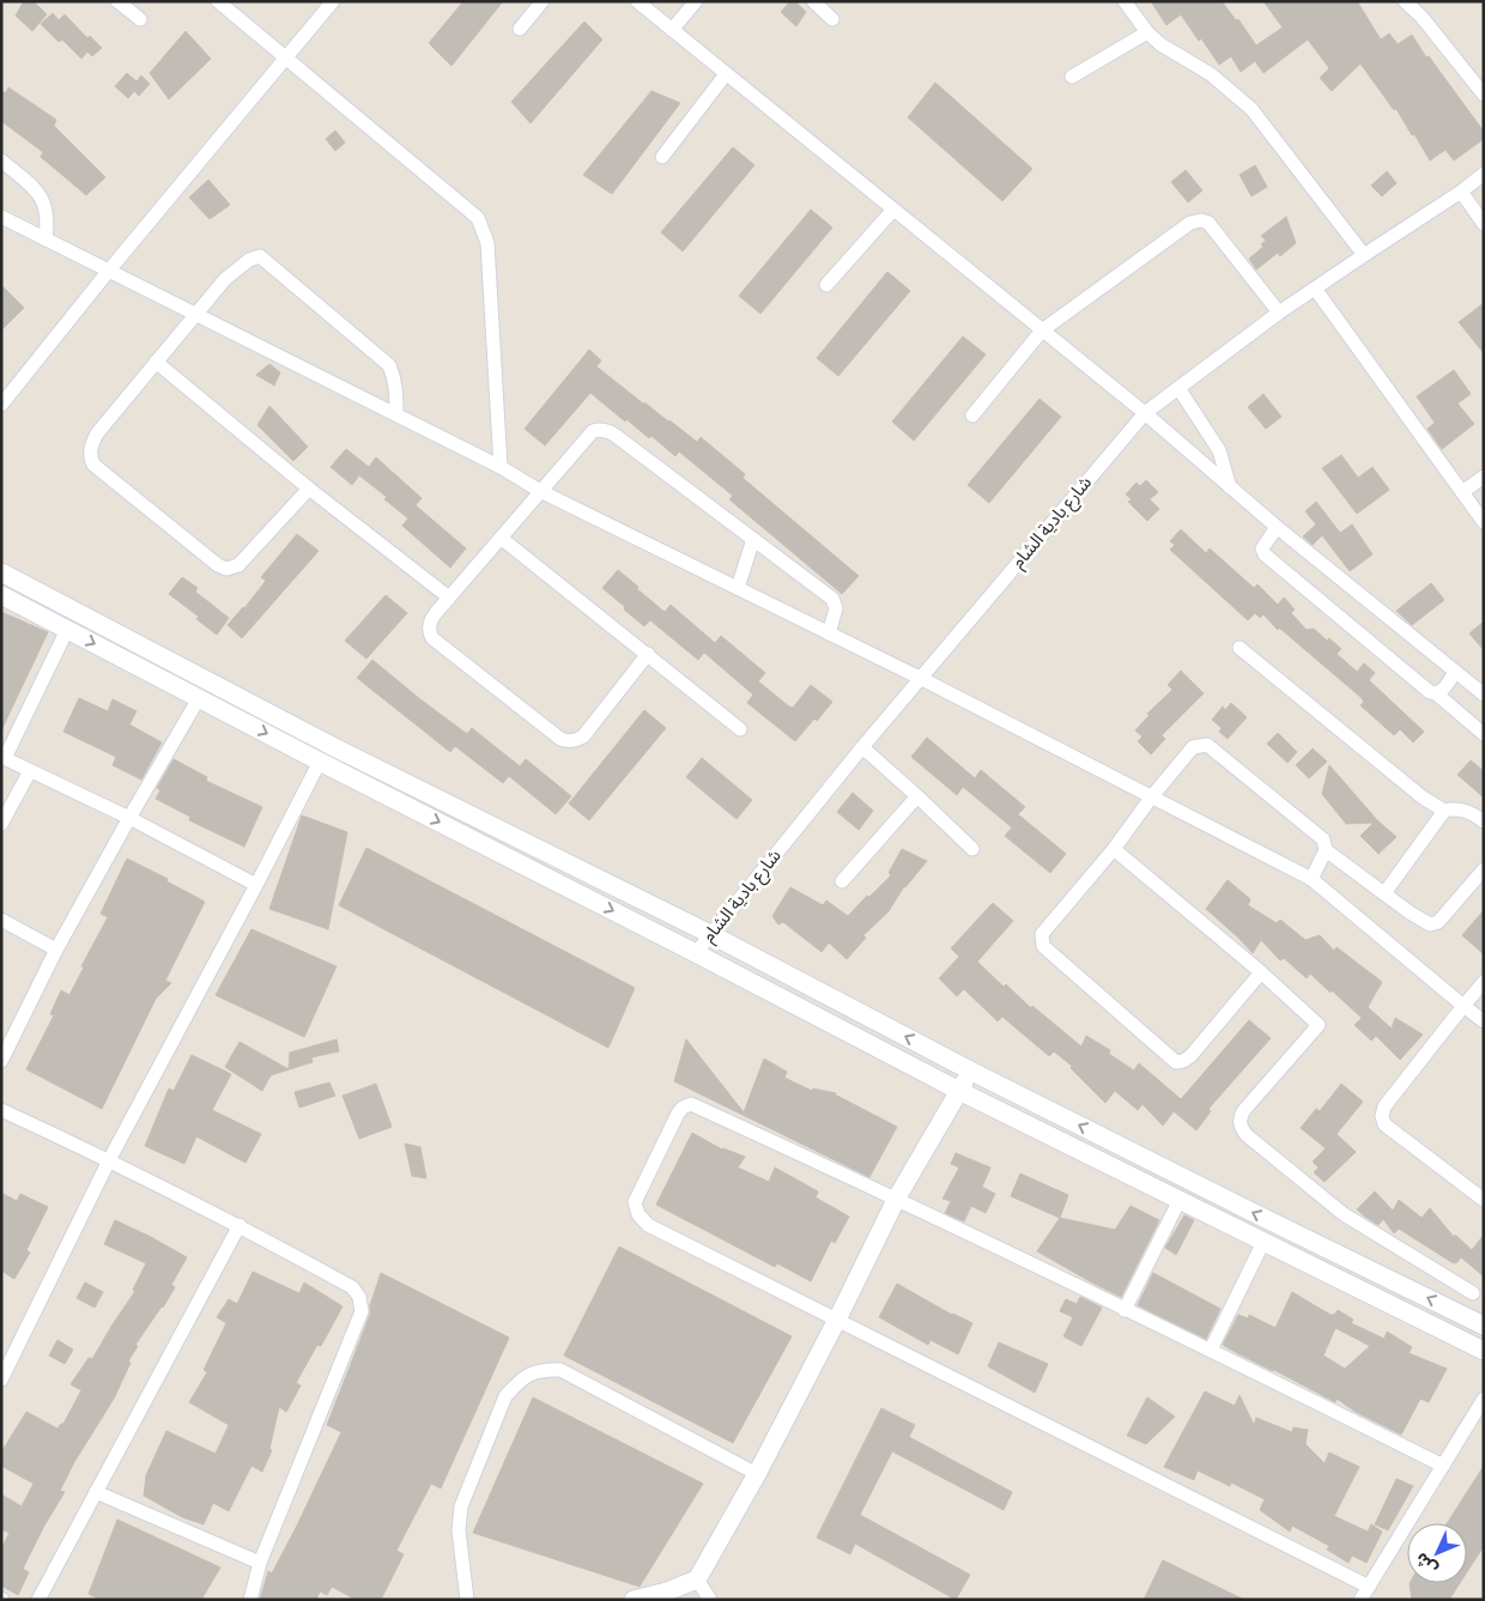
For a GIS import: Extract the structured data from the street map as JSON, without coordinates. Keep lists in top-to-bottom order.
{
  "streets": {
    "street": ["شارع بادية الشام"]
  },
  "north": "bottom left"
}
